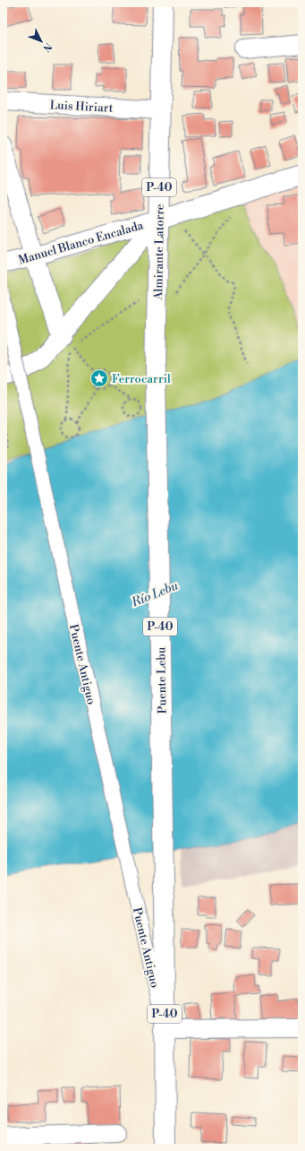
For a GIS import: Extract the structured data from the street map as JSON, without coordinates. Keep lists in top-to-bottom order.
{
  "streets": {
    "main road": [
      "P-40",
      "Manuel Blanco Encalada",
      "Almirante Latorre",
      "Puente Lebu"
    ],
    "street": ["Luis Hiriart", "Puente Antiguo"]
  },
  "crossings": [
    ["Luis Hiriart", "Almirante Latorre"],
    ["P-40", "Puente Antiguo"],
    ["P-40", "Puente Lebu"],
    ["Manuel Blanco Encalada", "Almirante Latorre"],
    ["Almirante Latorre", "Puente Lebu"],
    ["Puente Antiguo", "Puente Lebu"]
  ],
  "water": ["Río Lebu"],
  "places": {
    "place": ["Ferrocarril"]
  },
  "north": "bottom right"
}
